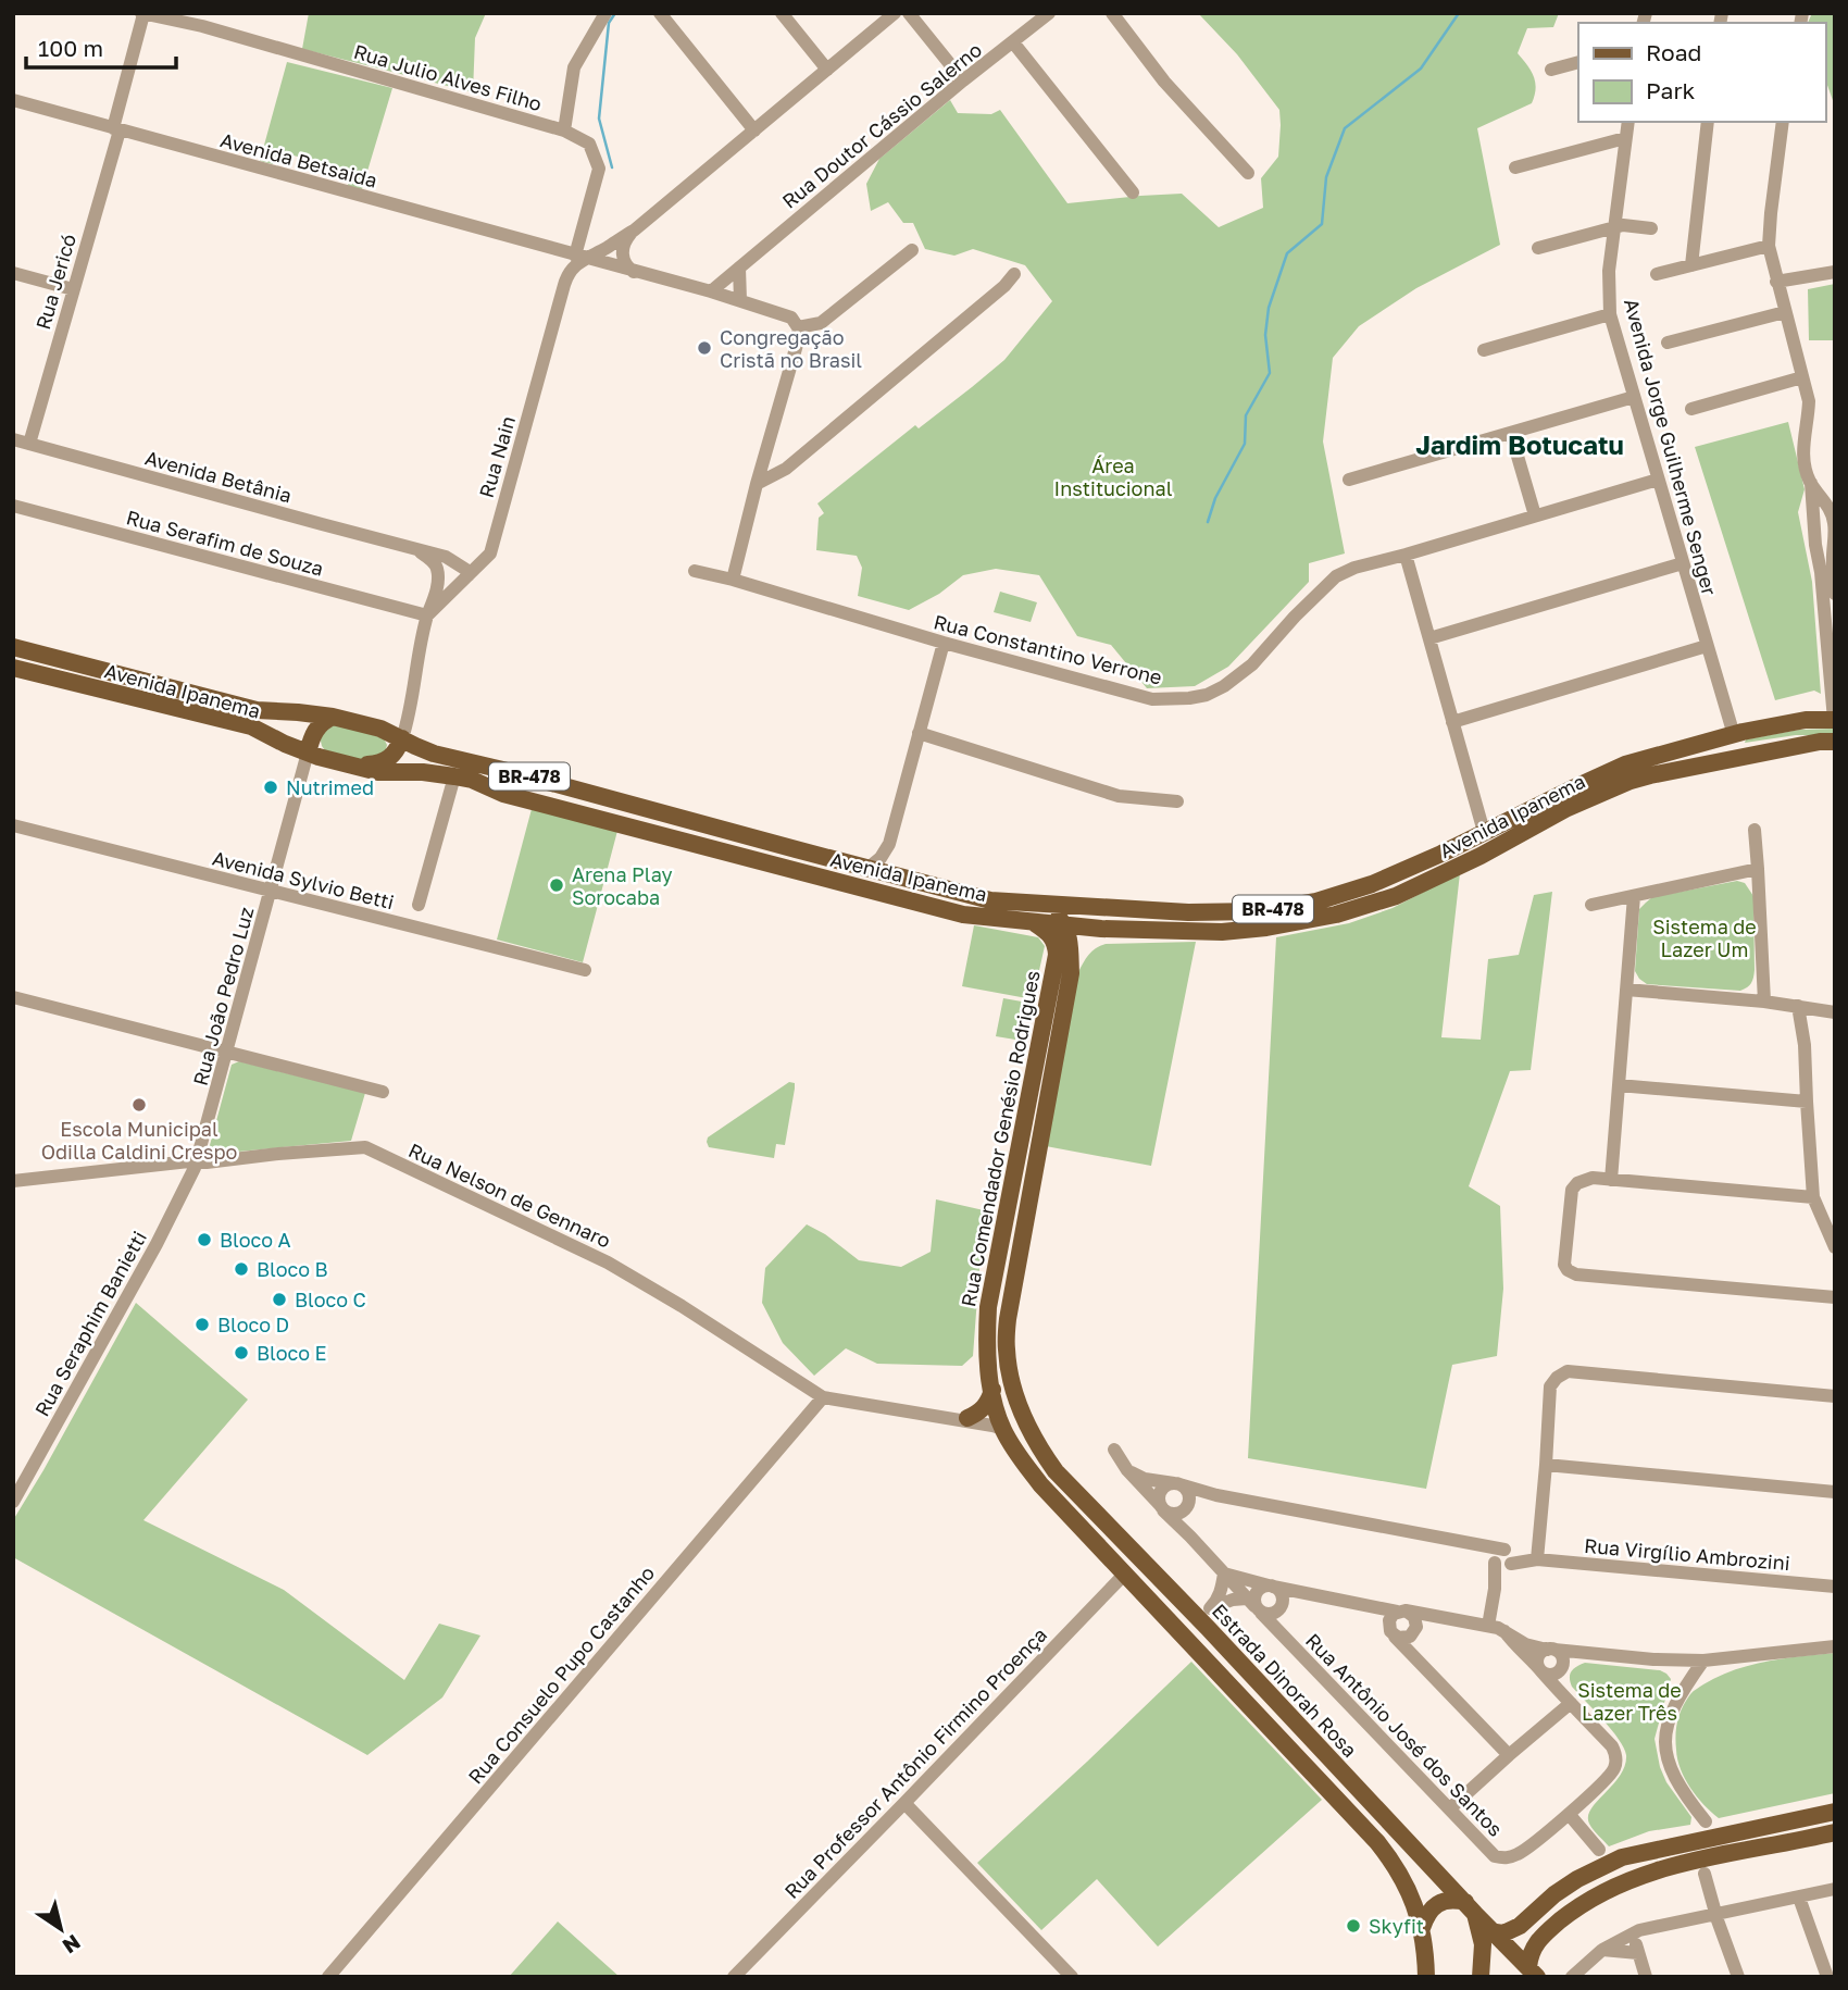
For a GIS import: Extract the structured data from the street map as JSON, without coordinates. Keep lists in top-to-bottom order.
{
  "streets": {
    "main road": [
      "Avenida Ipanema",
      "BR-478",
      "Rua Comendador Genésio Rodrigues",
      "Estrada Dinorah Rosa"
    ],
    "street": [
      "Rua Julio Alves Filho",
      "Rua Doutor Cássio Salerno",
      "Avenida Betsaida",
      "Rua Jericó",
      "Avenida Jorge Guilherme Senger",
      "Rua Nain",
      "Avenida Betânia",
      "Rua Serafim de Souza",
      "Rua Constantino Verrone",
      "Avenida Sylvio Betti",
      "Rua João Pedro Luz",
      "Rua Nelson de Gennaro",
      "Rua Seraphim Banietti",
      "Rua Virgílio Ambrozini",
      "Rua Consuelo Pupo Castanho",
      "Rua Antônio José dos Santos",
      "Rua Professor Antônio Firmino Proença"
    ]
  },
  "crossings": [
    ["Rua Julio Alves Filho", "Rua Jericó"],
    ["Rua Julio Alves Filho", "Rua Nain"],
    ["Rua Doutor Cássio Salerno", "Avenida Betsaida"],
    ["Avenida Betsaida", "Rua Jericó"],
    ["Avenida Betsaida", "Rua Nain"],
    ["Rua Jericó", "Avenida Betânia"],
    ["Avenida Jorge Guilherme Senger", "Rua Constantino Verrone"],
    ["Avenida Jorge Guilherme Senger", "Avenida Ipanema"],
    ["Rua Nain", "Avenida Betânia"],
    ["Avenida Ipanema", "Rua João Pedro Luz"],
    ["Avenida Ipanema", "Rua Comendador Genésio Rodrigues"],
    ["Avenida Sylvio Betti", "Rua João Pedro Luz"],
    ["Rua João Pedro Luz", "Rua Nelson de Gennaro"],
    ["Rua João Pedro Luz", "Rua Seraphim Banietti"],
    ["Rua Comendador Genésio Rodrigues", "Rua Nelson de Gennaro"],
    ["Rua Comendador Genésio Rodrigues", "Estrada Dinorah Rosa"],
    ["Rua Nelson de Gennaro", "Rua Seraphim Banietti"],
    ["Rua Nelson de Gennaro", "Rua Consuelo Pupo Castanho"],
    ["Rua Virgílio Ambrozini", "Rua Antônio José dos Santos"]
  ],
  "districts": ["Jardim Botucatu"],
  "parks": ["Área Institucional", "Sistema de Lazer Um", "Sistema de Lazer Três"],
  "places": [
    "Congregação Cristã no Brasil",
    "Nutrimed",
    "Arena Play Sorocaba",
    "Escola Municipal Odilla Caldini Crespo",
    "Bloco A",
    "Bloco B",
    "Bloco C",
    "Bloco D",
    "Bloco E",
    "Skyfit"
  ],
  "legend": ["Road", "Park"],
  "scale_bar": "100 m",
  "north": "bottom right"
}
